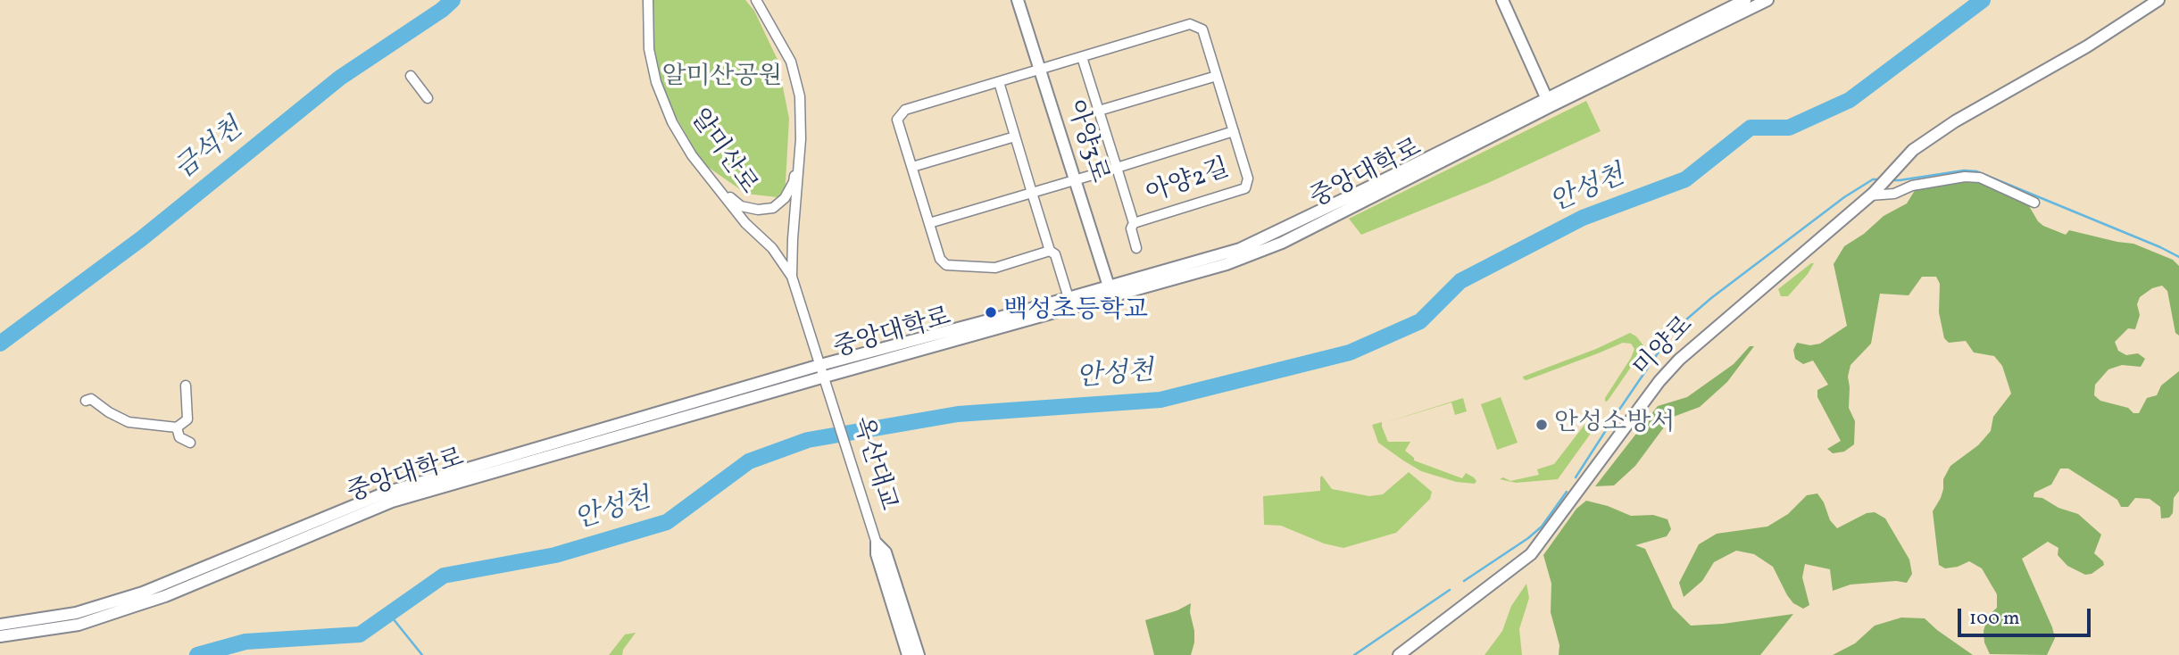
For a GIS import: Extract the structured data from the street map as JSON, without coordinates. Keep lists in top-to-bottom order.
{
  "streets": {
    "street": [
      "아양3로",
      "알미산로",
      "중앙대학로",
      "아양2길",
      "미양로",
      "옥산대교"
    ]
  },
  "crossings": [
    ["아양3로", "중앙대학로"],
    ["아양3로", "아양2길"],
    ["알미산로", "중앙대학로"],
    ["알미산로", "옥산대교"]
  ],
  "water": ["금석천", "안성천"],
  "parks": ["알미산공원"],
  "places": ["백성초등학교", "안성소방서"],
  "scale_bar": "100 m"
}
